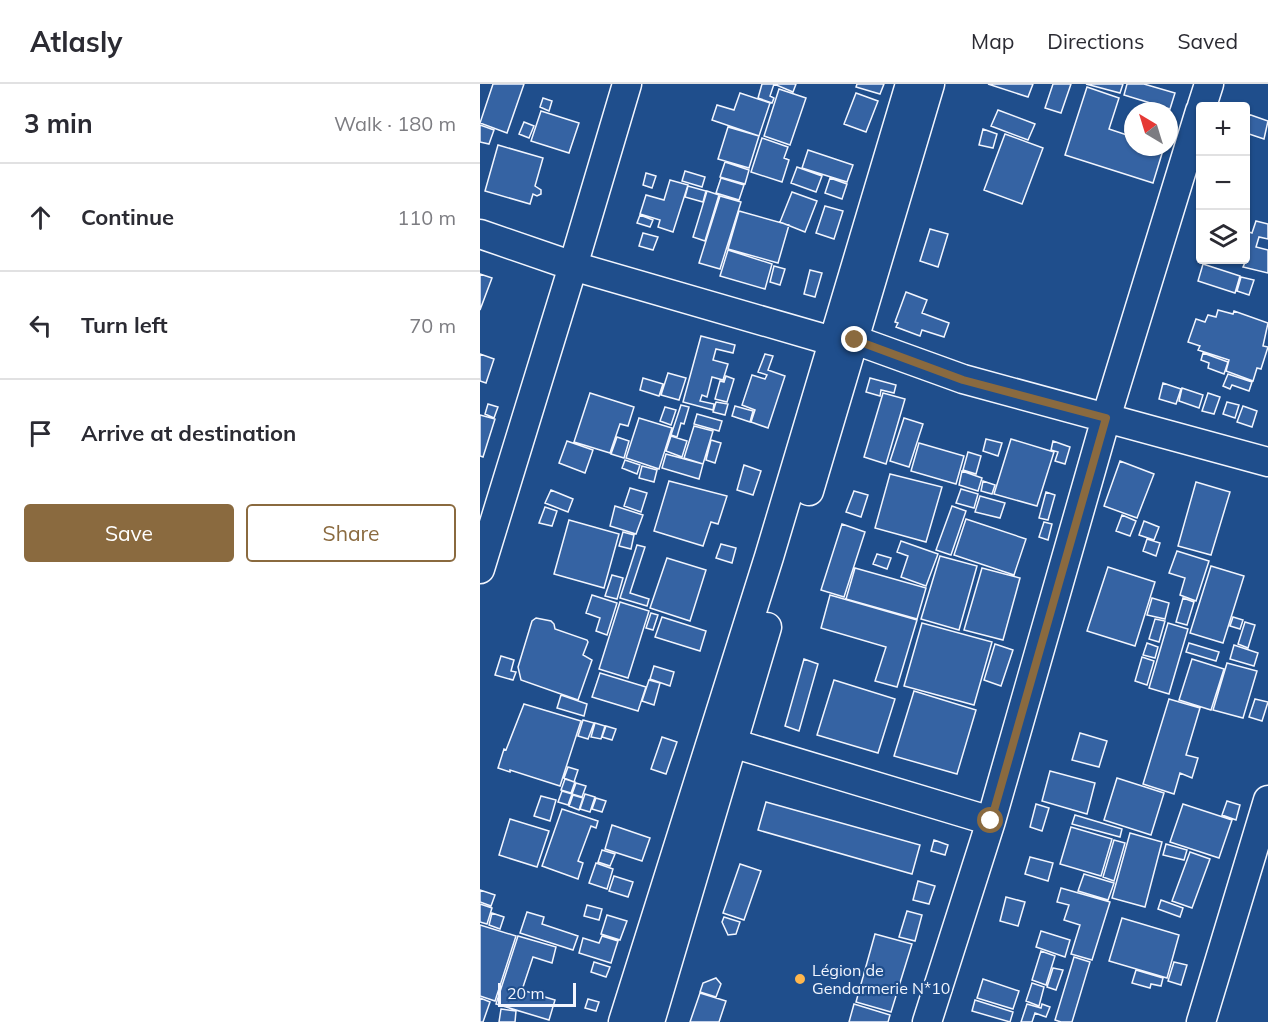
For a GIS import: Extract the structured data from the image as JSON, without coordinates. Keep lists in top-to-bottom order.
{
  "places": ["Légion de Gendarmerie N*10"],
  "scale_bar": "20 m",
  "north": "top left",
  "page": {
    "header": "Atlasly",
    "nav": ["Map", "Directions", "Saved"],
    "heading": ["3 min", "Walk · 180 m"],
    "map_buttons": ["+", "−"],
    "list": [
      ["Continue", "110 m"],
      ["Turn left", "70 m"],
      "Arrive at destination"
    ],
    "buttons": ["Save", "Share"],
    "scale": "20 m"
  }
}
